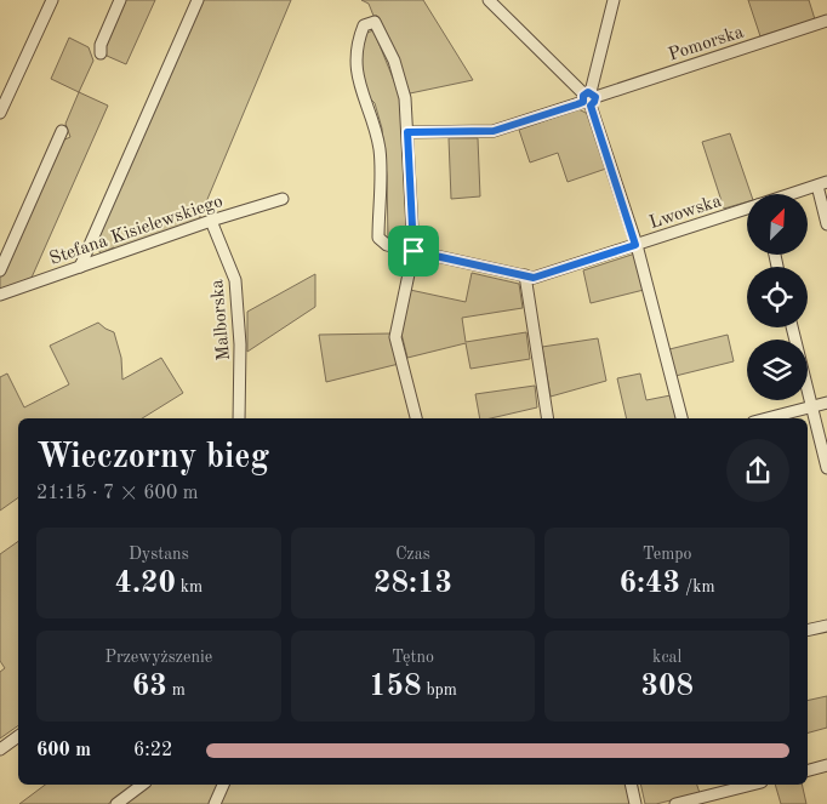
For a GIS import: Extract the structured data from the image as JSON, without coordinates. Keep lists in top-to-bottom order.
{
  "streets": {
    "street": [
      "Pomorska",
      "Lwowska",
      "Stefana Kisielewskiego",
      "Malborska"
    ]
  },
  "crossings": [
    ["Pomorska", "Lwowska"],
    ["Stefana Kisielewskiego", "Malborska"]
  ],
  "north": "top right",
  "page": {
    "heading": ["Wieczorny bieg", "21:15 · 7 × 600 m"],
    "stats": [
      ["Dystans", "4.20 km"],
      ["Czas", "28:13"],
      ["Tempo", "6:43 /km"],
      ["Przewyższenie", "63 m"],
      ["Tętno", "158 bpm"],
      ["kcal", "308"]
    ],
    "list": [
      {
        "name": "600 m",
        "note": "6:22"
      }
    ]
  }
}
